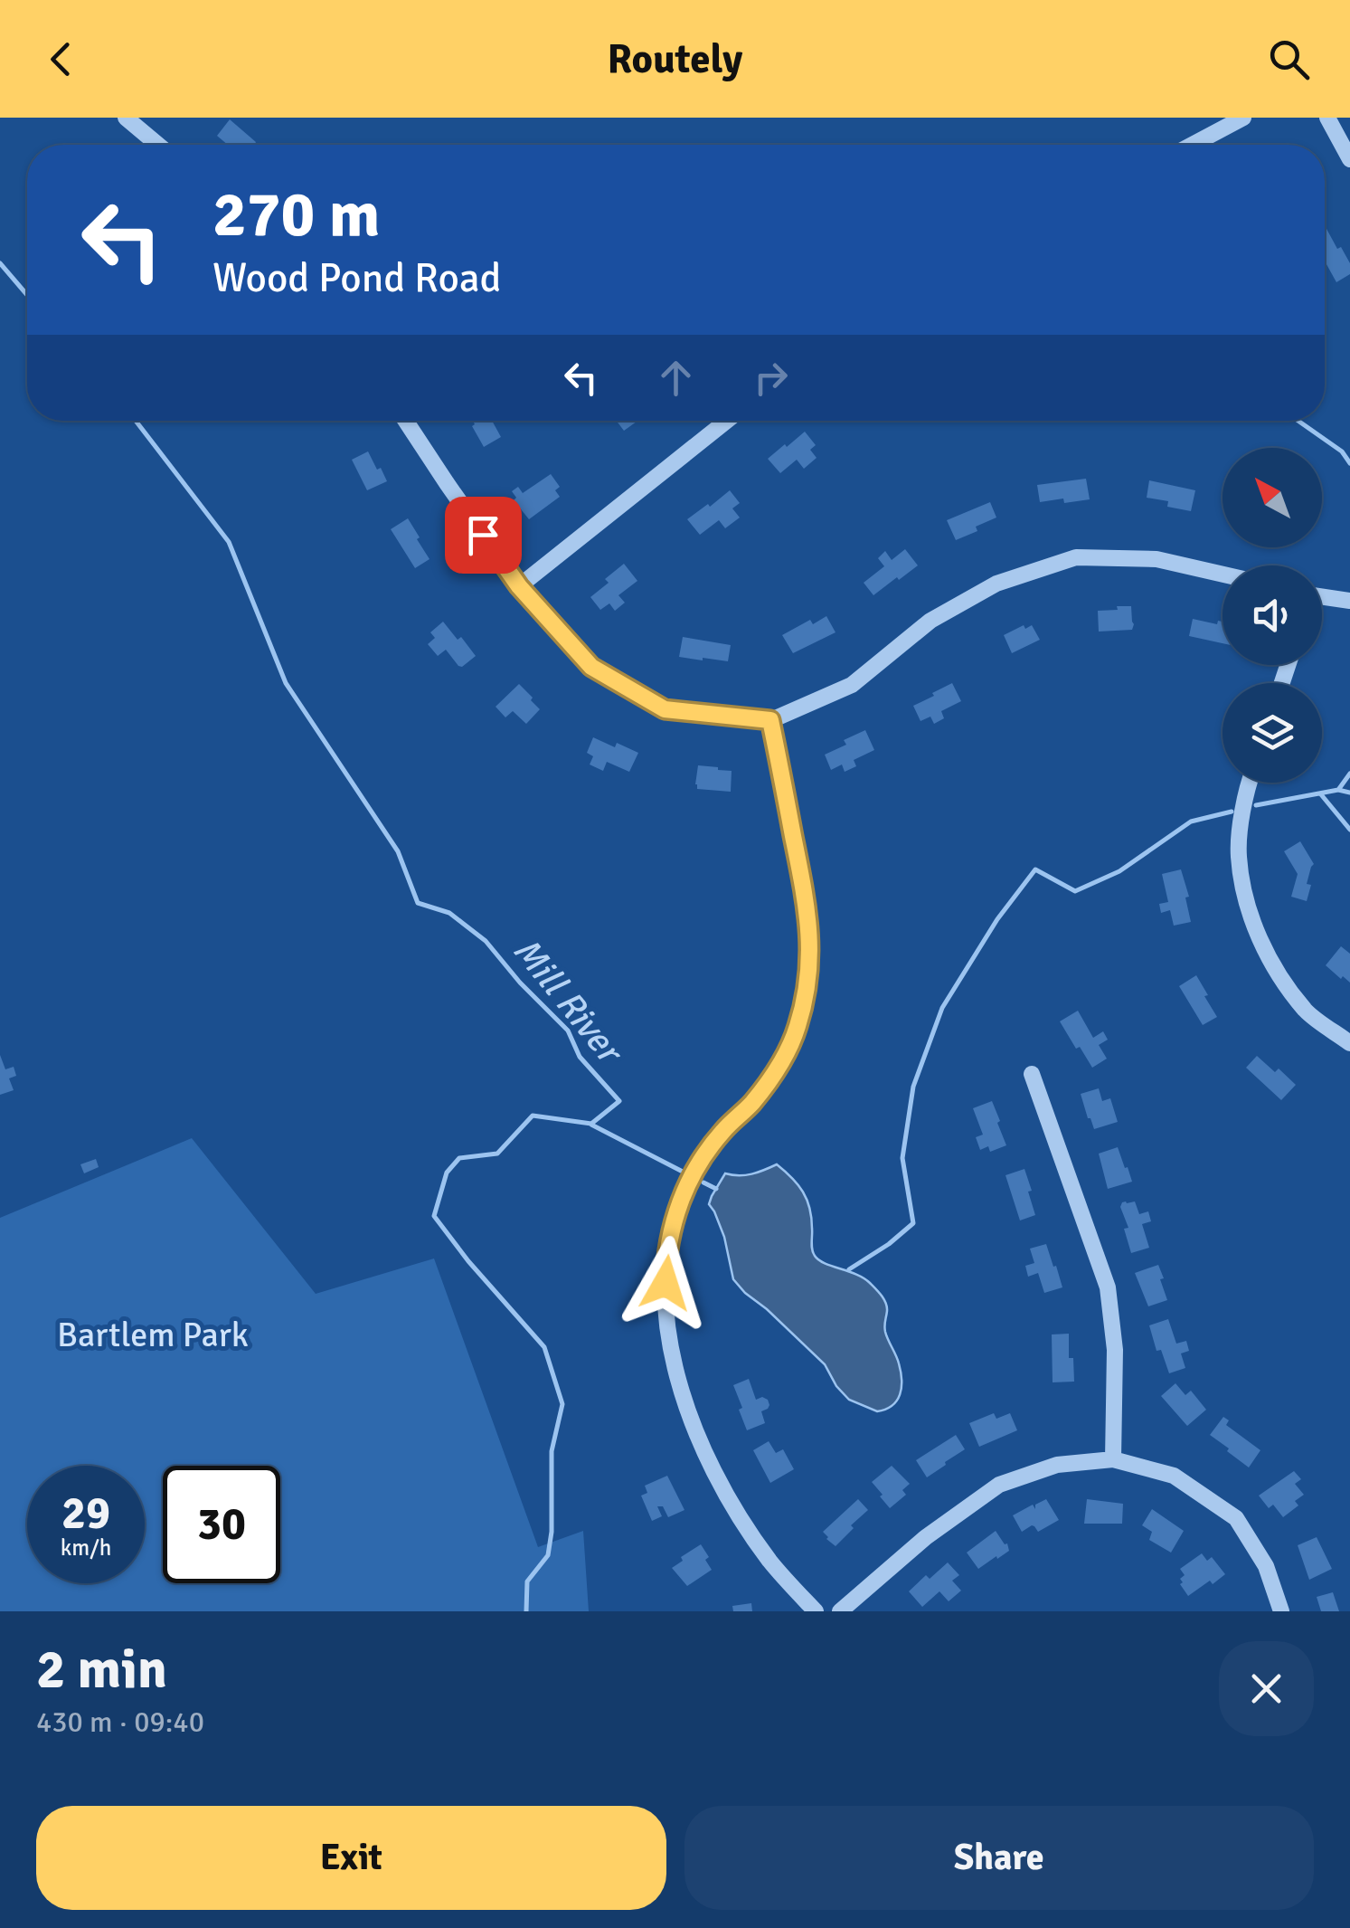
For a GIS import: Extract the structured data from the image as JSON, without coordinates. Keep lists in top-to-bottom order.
{
  "water": ["Mill River"],
  "parks": ["Bartlem Park"],
  "north": "top left",
  "page": {
    "header": "Routely",
    "turn": ["270 m", "Wood Pond Road"],
    "speed": "29 km/h",
    "limit": "30",
    "heading": ["2 min", "430 m · 09:40"],
    "buttons": ["Exit", "Share"]
  }
}
